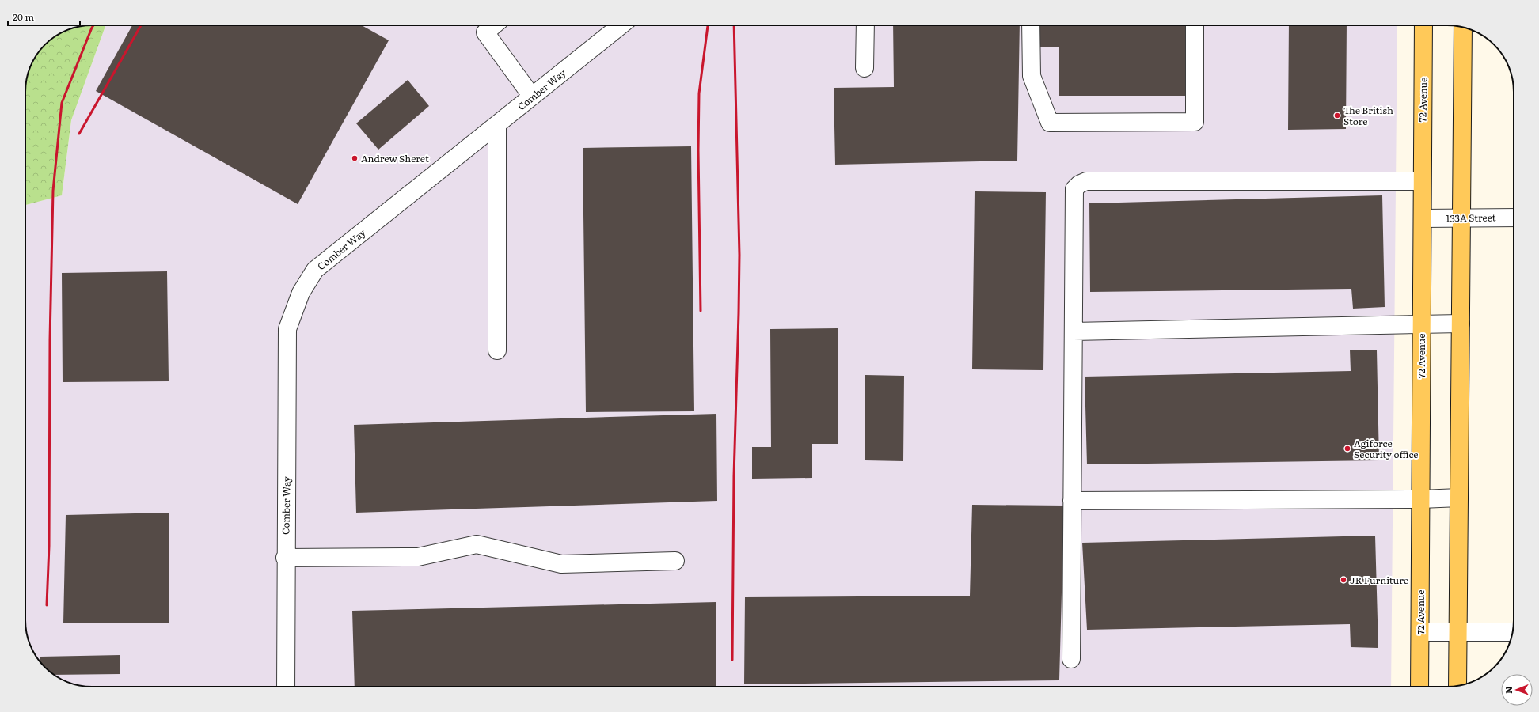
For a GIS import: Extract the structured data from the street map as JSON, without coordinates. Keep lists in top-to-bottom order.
{
  "streets": {
    "main road": ["72 Avenue"],
    "street": ["Comber Way", "133A Street"]
  },
  "crossings": [
    ["72 Avenue", "133A Street"]
  ],
  "places": [
    "The British Store",
    "Andrew Sheret",
    "Agiforce Security office",
    "JR Furniture"
  ],
  "scale_bar": "20 m",
  "north": "left"
}
